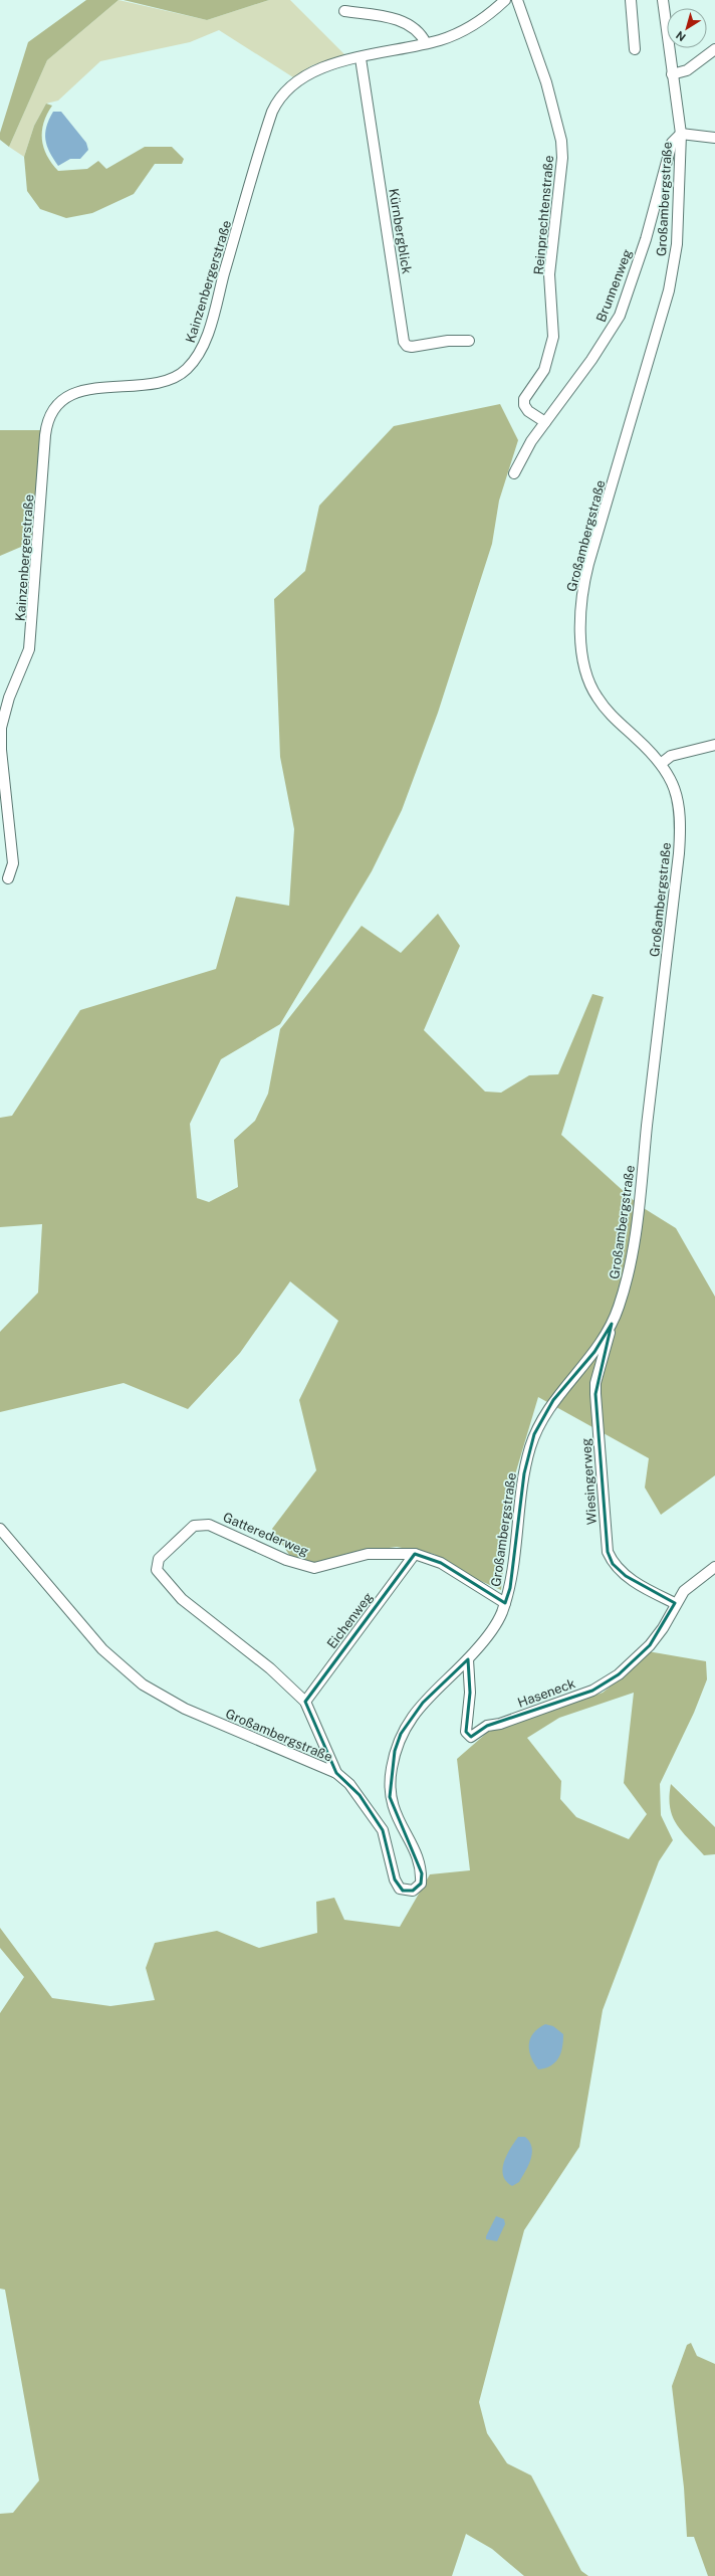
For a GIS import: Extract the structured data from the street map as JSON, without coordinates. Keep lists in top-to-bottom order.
{
  "streets": {
    "street": [
      "Großambergstraße",
      "Reinprechtenstraße",
      "Kürnbergblick",
      "Kainzenbergerstraße",
      "Brunnenweg",
      "Wiesingerweg",
      "Gatterederweg",
      "Eichenweg",
      "Haseneck"
    ]
  },
  "crossings": [
    ["Großambergstraße", "Brunnenweg"],
    ["Großambergstraße", "Wiesingerweg"],
    ["Großambergstraße", "Gatterederweg"],
    ["Großambergstraße", "Haseneck"],
    ["Reinprechtenstraße", "Brunnenweg"],
    ["Kürnbergblick", "Kainzenbergerstraße"],
    ["Wiesingerweg", "Haseneck"],
    ["Gatterederweg", "Eichenweg"]
  ],
  "north": "bottom left"
}
